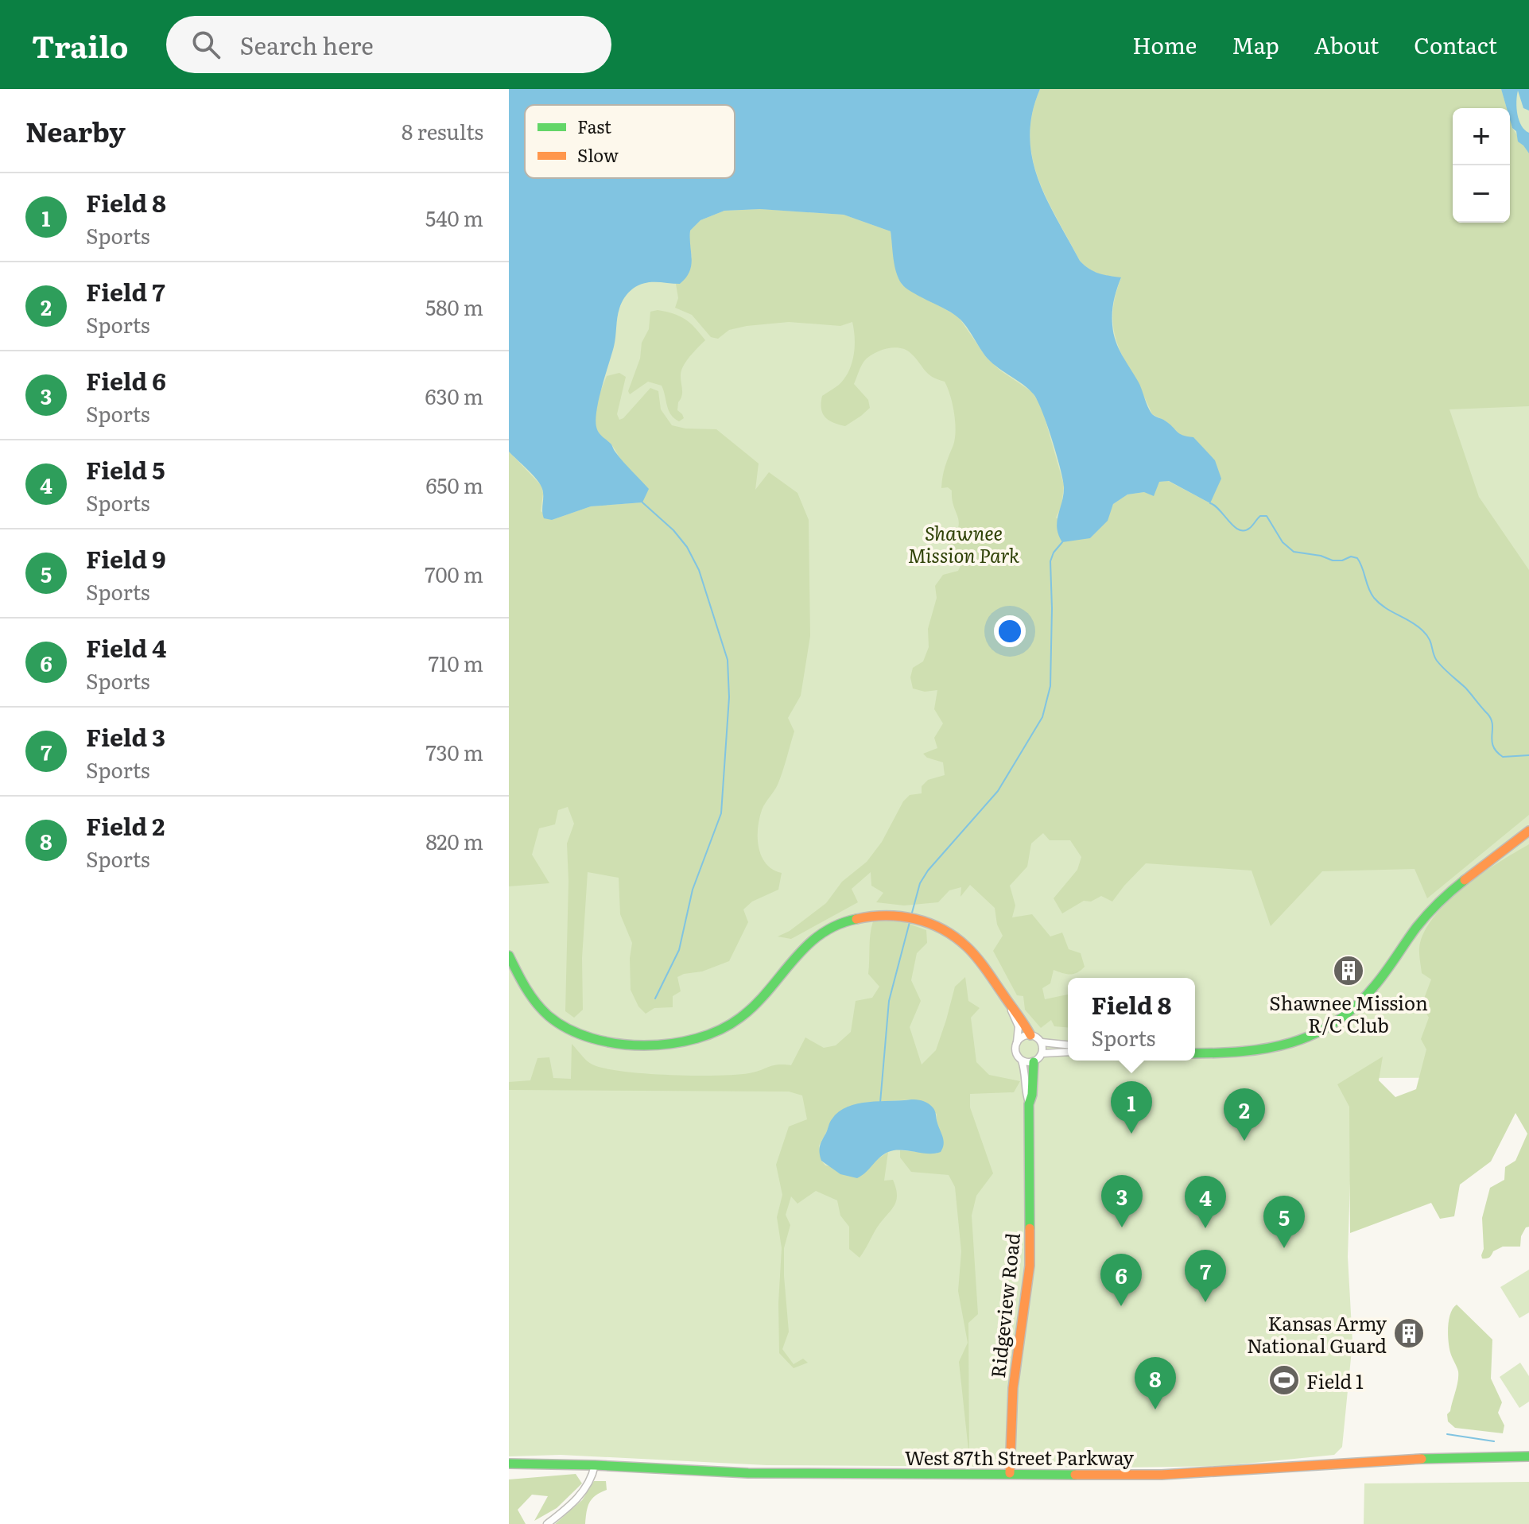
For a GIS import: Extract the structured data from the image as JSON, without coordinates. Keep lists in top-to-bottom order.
{
  "streets": {
    "street": ["Ridgeview Road", "West 87th Street Parkway"]
  },
  "crossings": [
    ["Ridgeview Road", "West 87th Street Parkway"]
  ],
  "parks": ["Shawnee Mission Park"],
  "places": {
    "building": ["Shawnee Mission R/C Club", "Kansas Army National Guard"],
    "sports": ["Field 1"]
  },
  "legend": ["Fast", "Slow"],
  "page": {
    "header": "Trailo",
    "search": "Search here",
    "nav": [
      "Home",
      "Map",
      "About",
      "Contact"
    ],
    "heading": ["Nearby", "8 results"],
    "map_buttons": ["+", "−"],
    "list": [
      {
        "mark": "1",
        "name": "Field 8",
        "note": "Sports",
        "value": "540 m"
      },
      {
        "mark": "2",
        "name": "Field 7",
        "note": "Sports",
        "value": "580 m"
      },
      {
        "mark": "3",
        "name": "Field 6",
        "note": "Sports",
        "value": "630 m"
      },
      {
        "mark": "4",
        "name": "Field 5",
        "note": "Sports",
        "value": "650 m"
      },
      {
        "mark": "5",
        "name": "Field 9",
        "note": "Sports",
        "value": "700 m"
      },
      {
        "mark": "6",
        "name": "Field 4",
        "note": "Sports",
        "value": "710 m"
      },
      {
        "mark": "7",
        "name": "Field 3",
        "note": "Sports",
        "value": "730 m"
      },
      {
        "mark": "8",
        "name": "Field 2",
        "note": "Sports",
        "value": "820 m"
      }
    ],
    "popup": ["Field 8", "Sports"],
    "pins": [
      "1",
      "2",
      "3",
      "4",
      "5",
      "7",
      "6",
      "8"
    ]
  }
}
